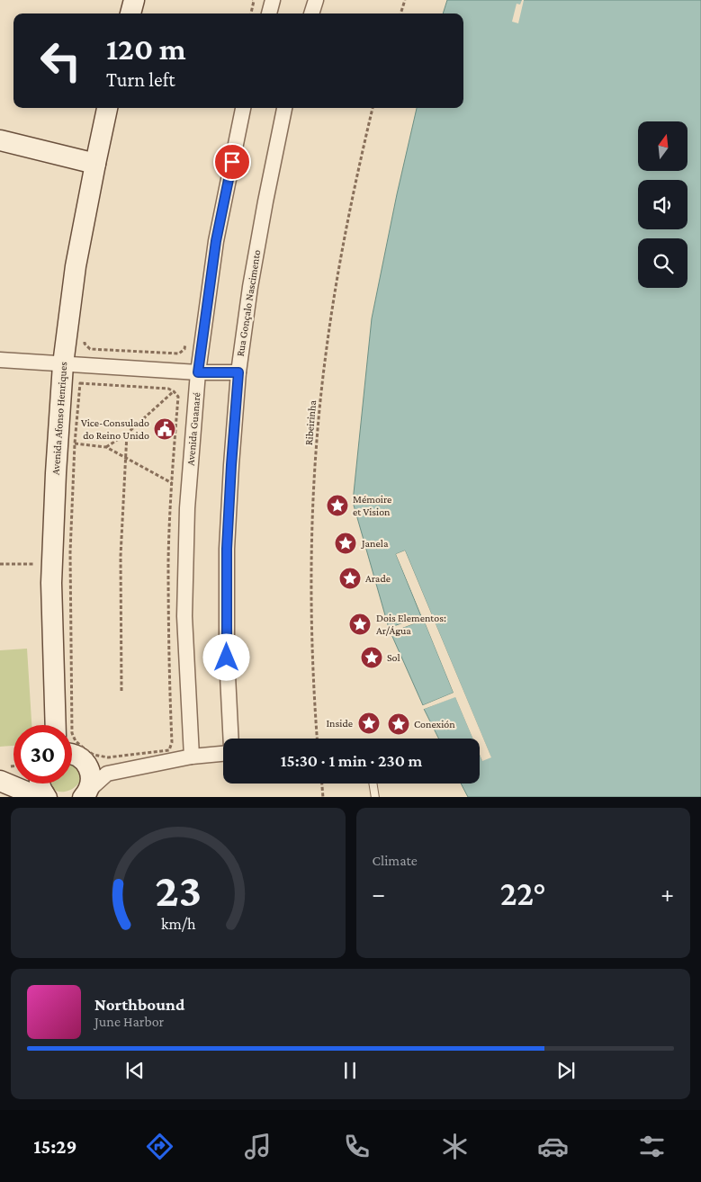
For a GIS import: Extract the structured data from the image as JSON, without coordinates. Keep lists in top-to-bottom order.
{
  "streets": {
    "street": ["Rua Gonçalo Nascimento", "Avenida Afonso Henriques", "Avenida Guanaré"],
    "path": ["Ribeirinha"]
  },
  "places": {
    "public building": ["Vice-Consulado do Reino Unido"],
    "place": [
      "Mémoire et Vision",
      "Janela",
      "Arade",
      "Dois Elementos: Ar/Água",
      "Sol",
      "Inside",
      "Conexión"
    ]
  },
  "north": "top",
  "page": {
    "turn": ["120 m", "Turn left"],
    "limit": "30",
    "trip": "15:30 · 1 min · 230 m",
    "tile": "Climate",
    "heat": ["−", "22°", "+"],
    "song": ["Northbound", "June Harbor"],
    "tabs": "15:29",
    "gauge": ["23", "km/h"]
  }
}
